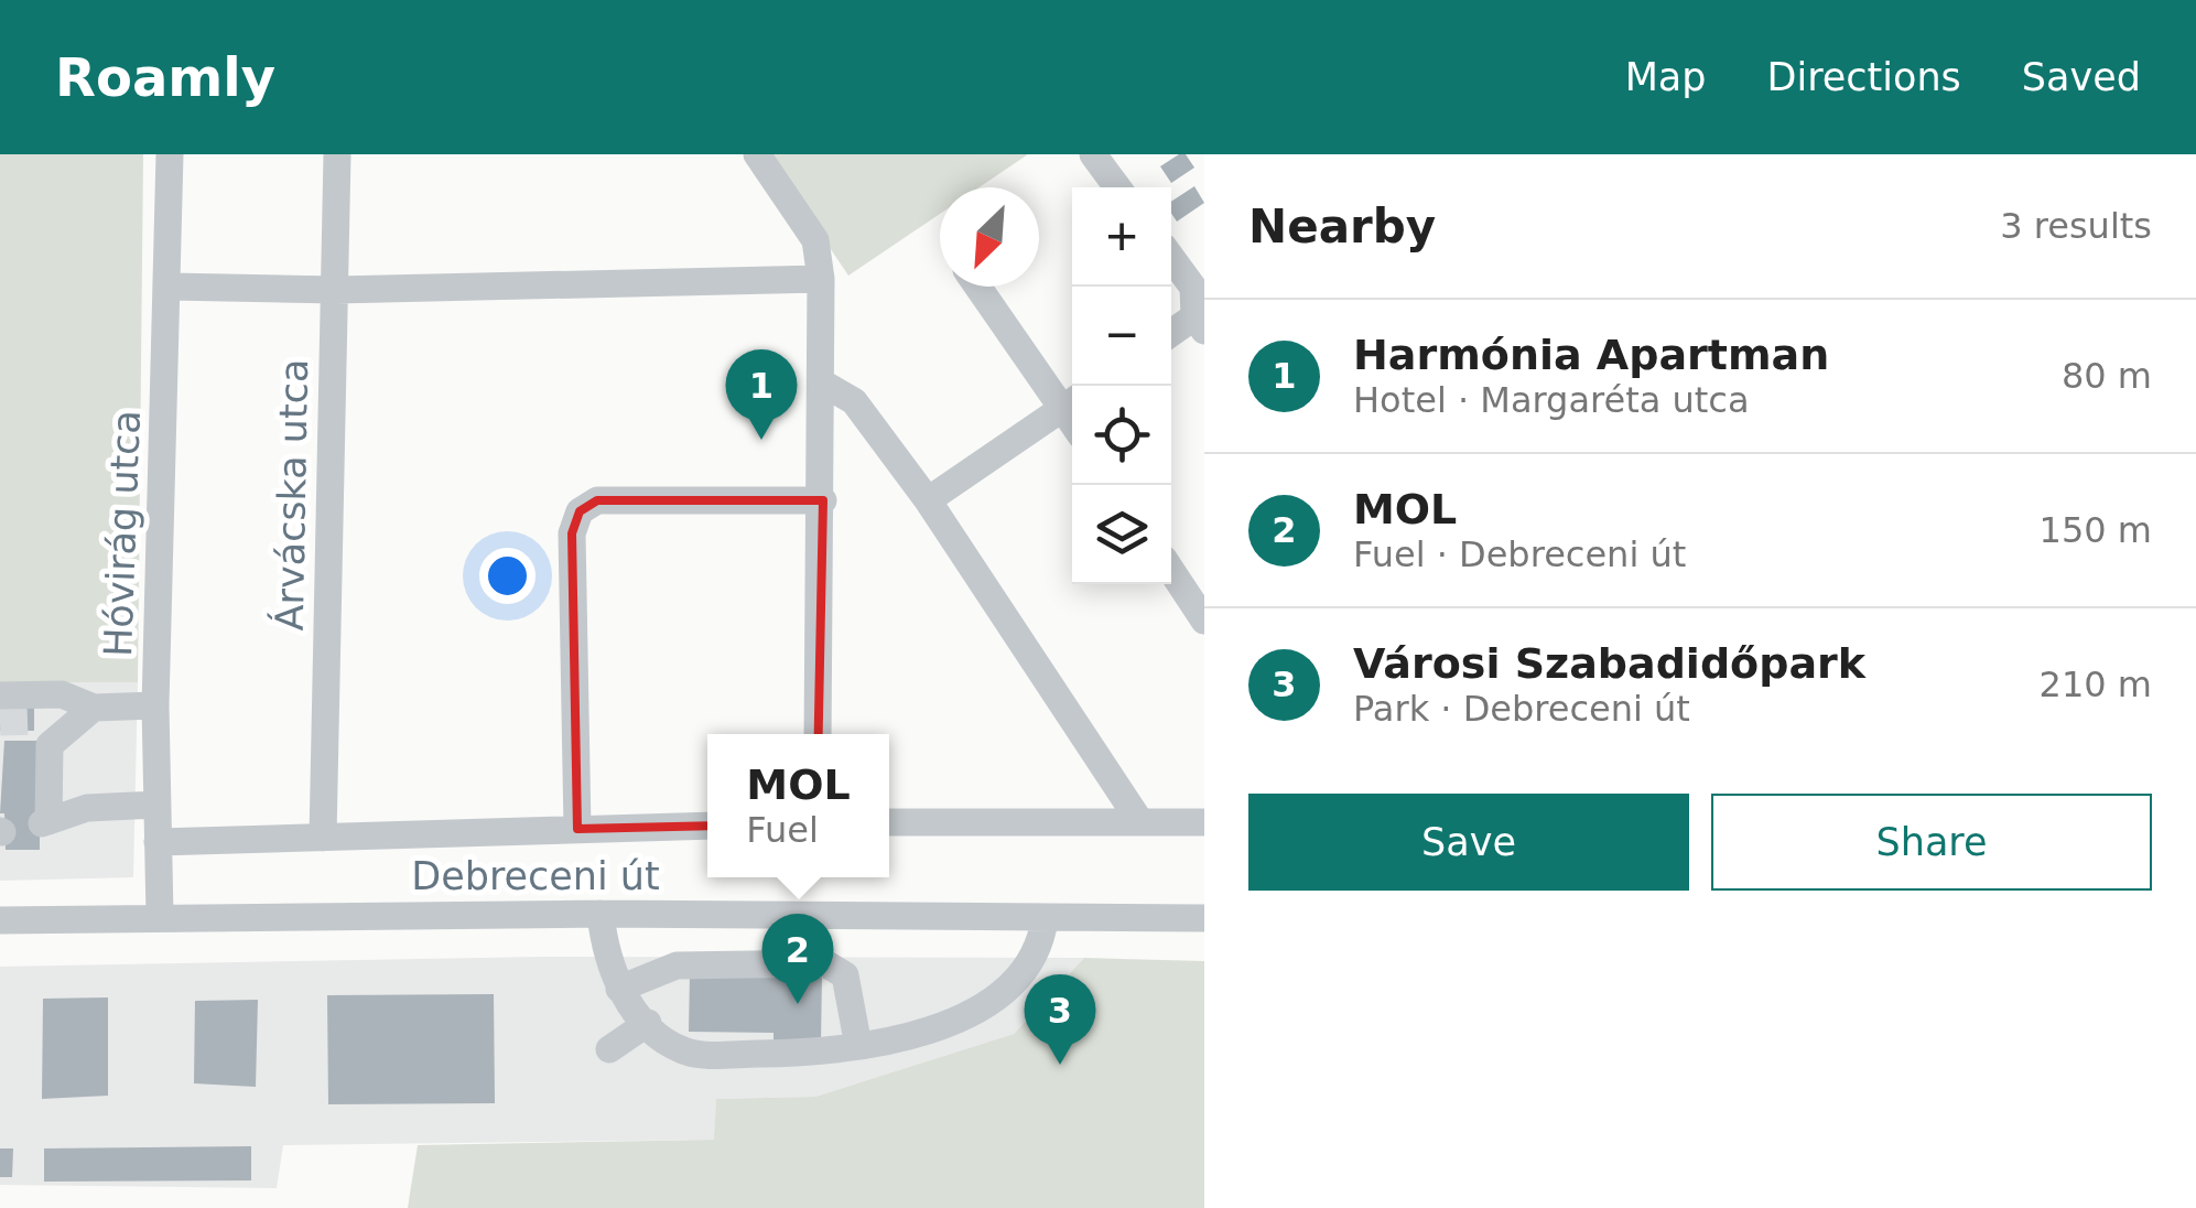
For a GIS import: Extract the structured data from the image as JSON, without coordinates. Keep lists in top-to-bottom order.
{
  "streets": {
    "street": ["Árvácska utca", "Hóvirág utca", "Debreceni út"]
  },
  "crossings": [
    ["Hóvirág utca", "Debreceni út"]
  ],
  "north": "bottom left",
  "page": {
    "header": "Roamly",
    "nav": ["Map", "Directions", "Saved"],
    "heading": ["Nearby", "3 results"],
    "map_buttons": ["+", "−"],
    "list": [
      {
        "mark": "1",
        "name": "Harmónia Apartman",
        "note": "Hotel · Margaréta utca",
        "value": "80 m"
      },
      {
        "mark": "2",
        "name": "MOL",
        "note": "Fuel · Debreceni út",
        "value": "150 m"
      },
      {
        "mark": "3",
        "name": "Városi Szabadidőpark",
        "note": "Park · Debreceni út",
        "value": "210 m"
      }
    ],
    "pins": ["1", "2", "3"],
    "popup": ["MOL", "Fuel"],
    "buttons": ["Save", "Share"]
  }
}
